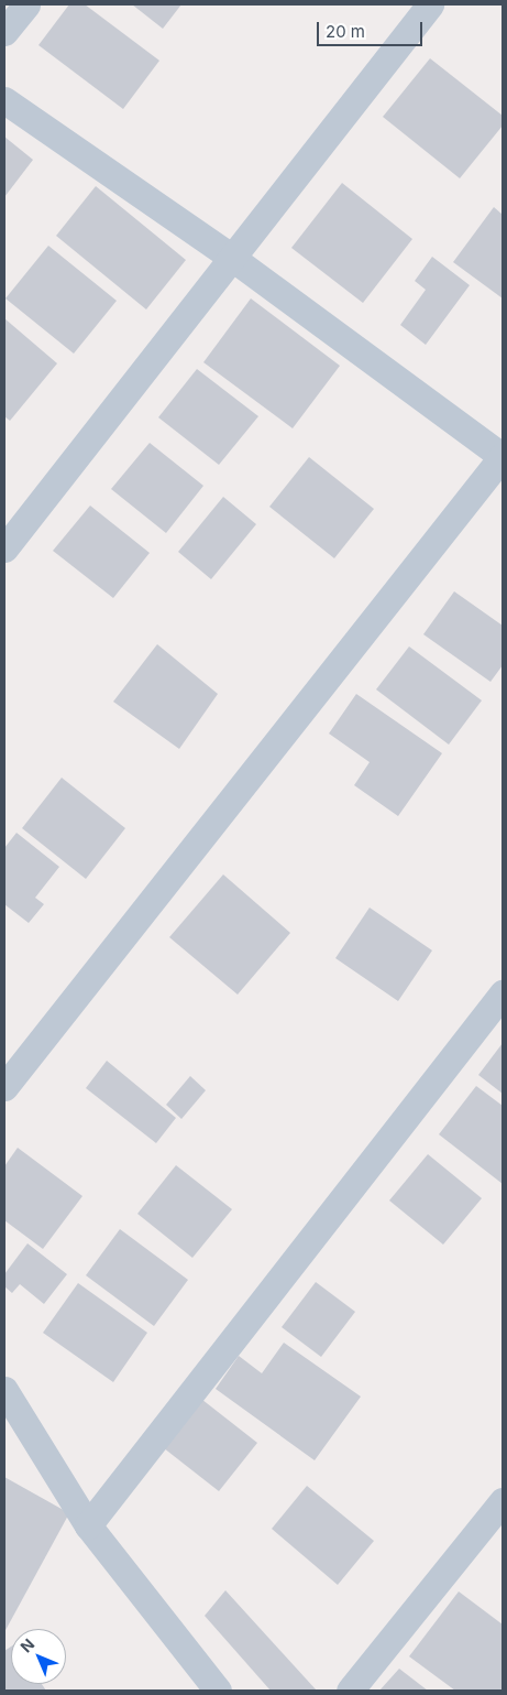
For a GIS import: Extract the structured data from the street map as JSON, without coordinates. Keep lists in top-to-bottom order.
{
  "scale_bar": "20 m",
  "north": "top left"
}
